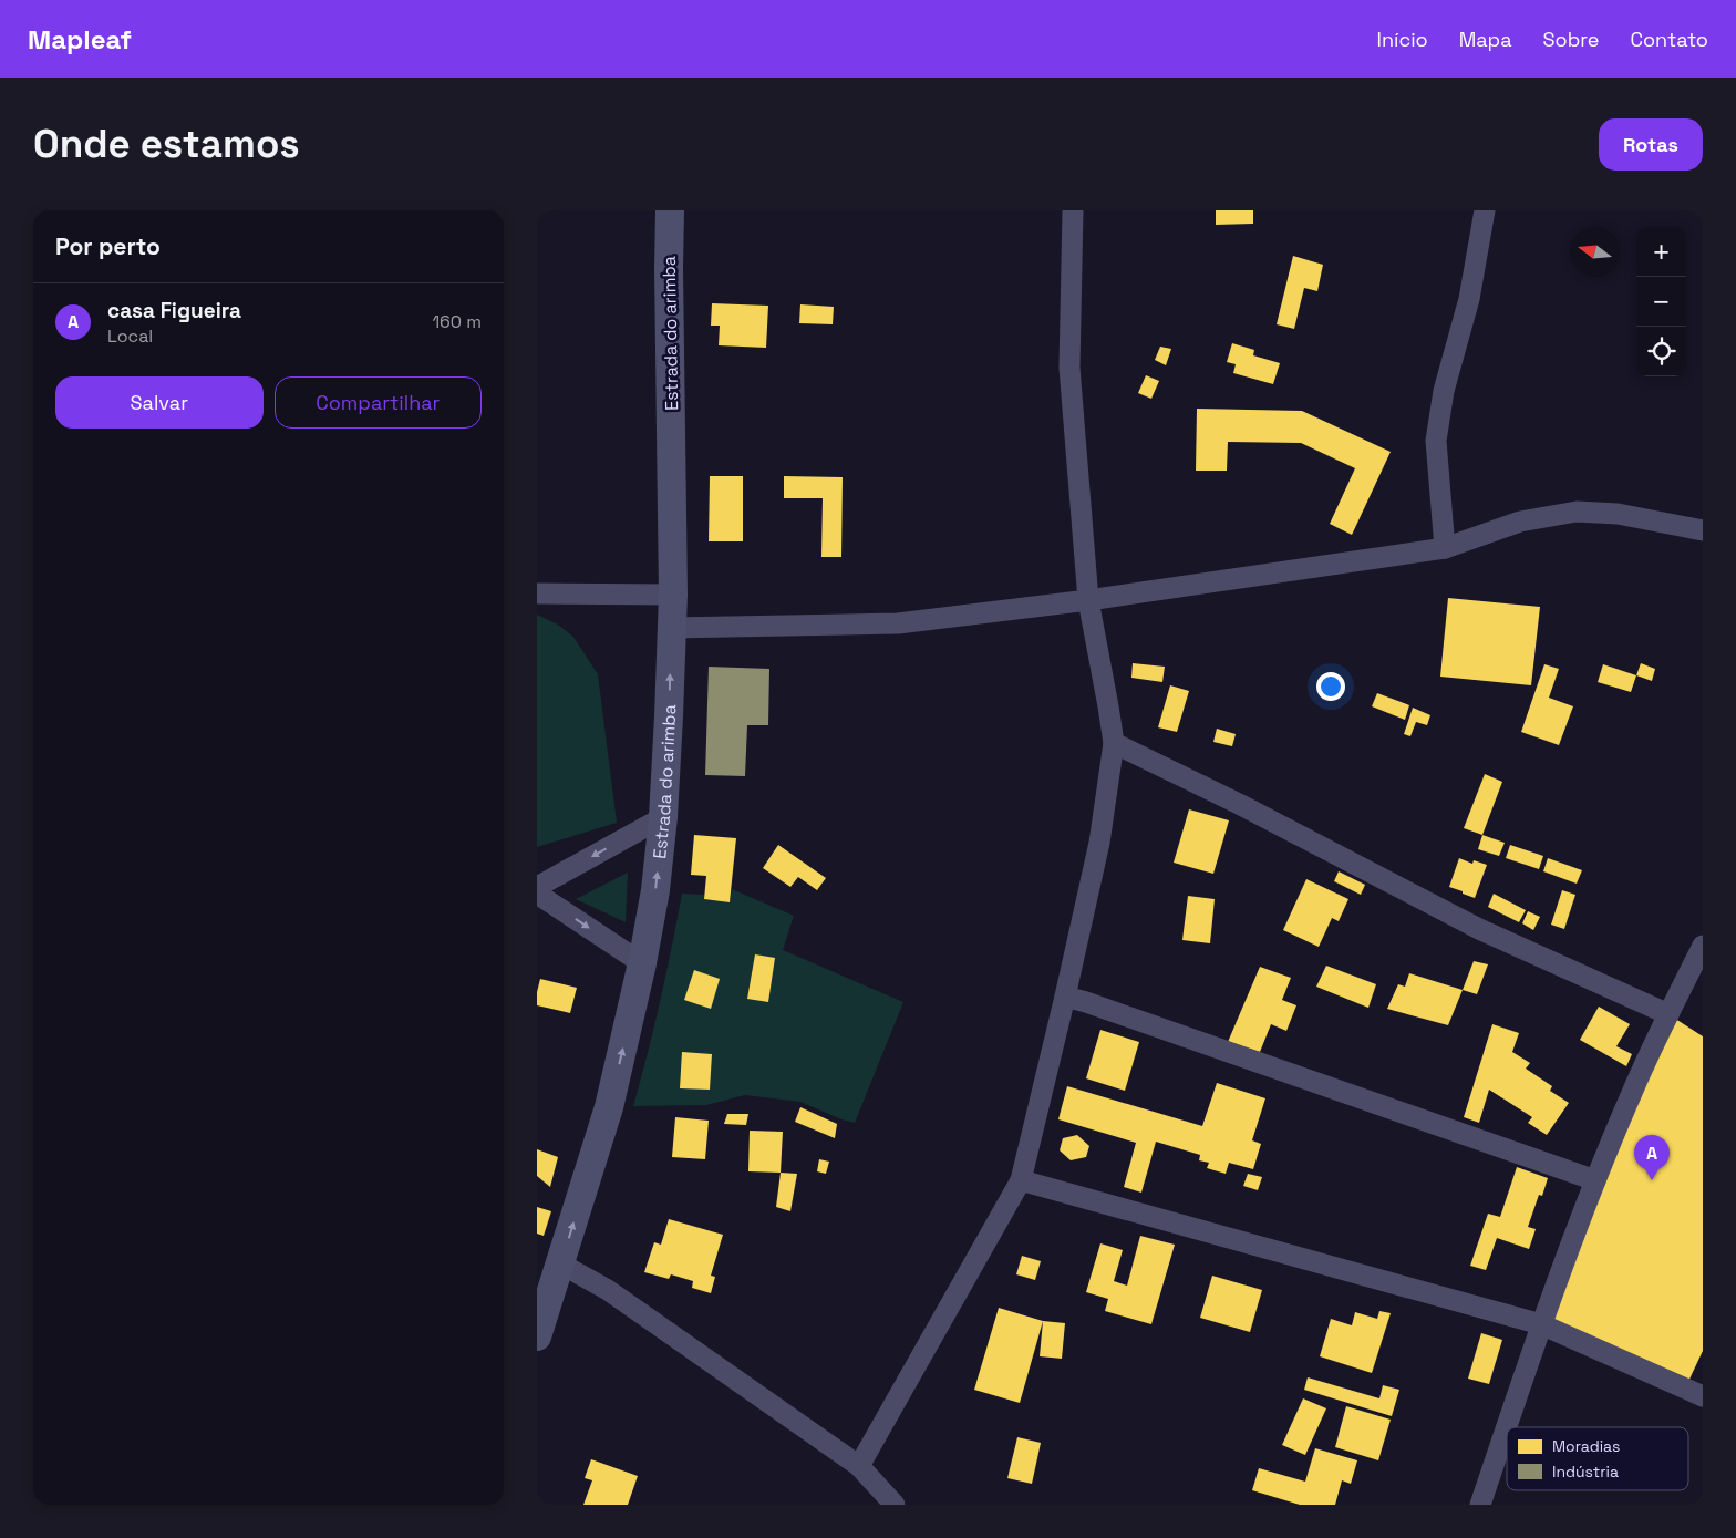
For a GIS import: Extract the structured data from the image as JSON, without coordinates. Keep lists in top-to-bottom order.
{
  "streets": {
    "main road": ["Estrada do arimba"]
  },
  "one_way": ["Estrada do arimba"],
  "legend": ["Moradias", "Indústria"],
  "north": "left",
  "page": {
    "header": "Mapleaf",
    "nav": [
      "Início",
      "Mapa",
      "Sobre",
      "Contato"
    ],
    "buttons": [
      "Rotas",
      ["Salvar", "Compartilhar"]
    ],
    "title": "Onde estamos",
    "heading": "Por perto",
    "map_buttons": ["+", "−"],
    "list": [
      {
        "mark": "A",
        "name": "casa Figueira",
        "note": "Local",
        "value": "160 m"
      }
    ],
    "pins": "A"
  }
}
